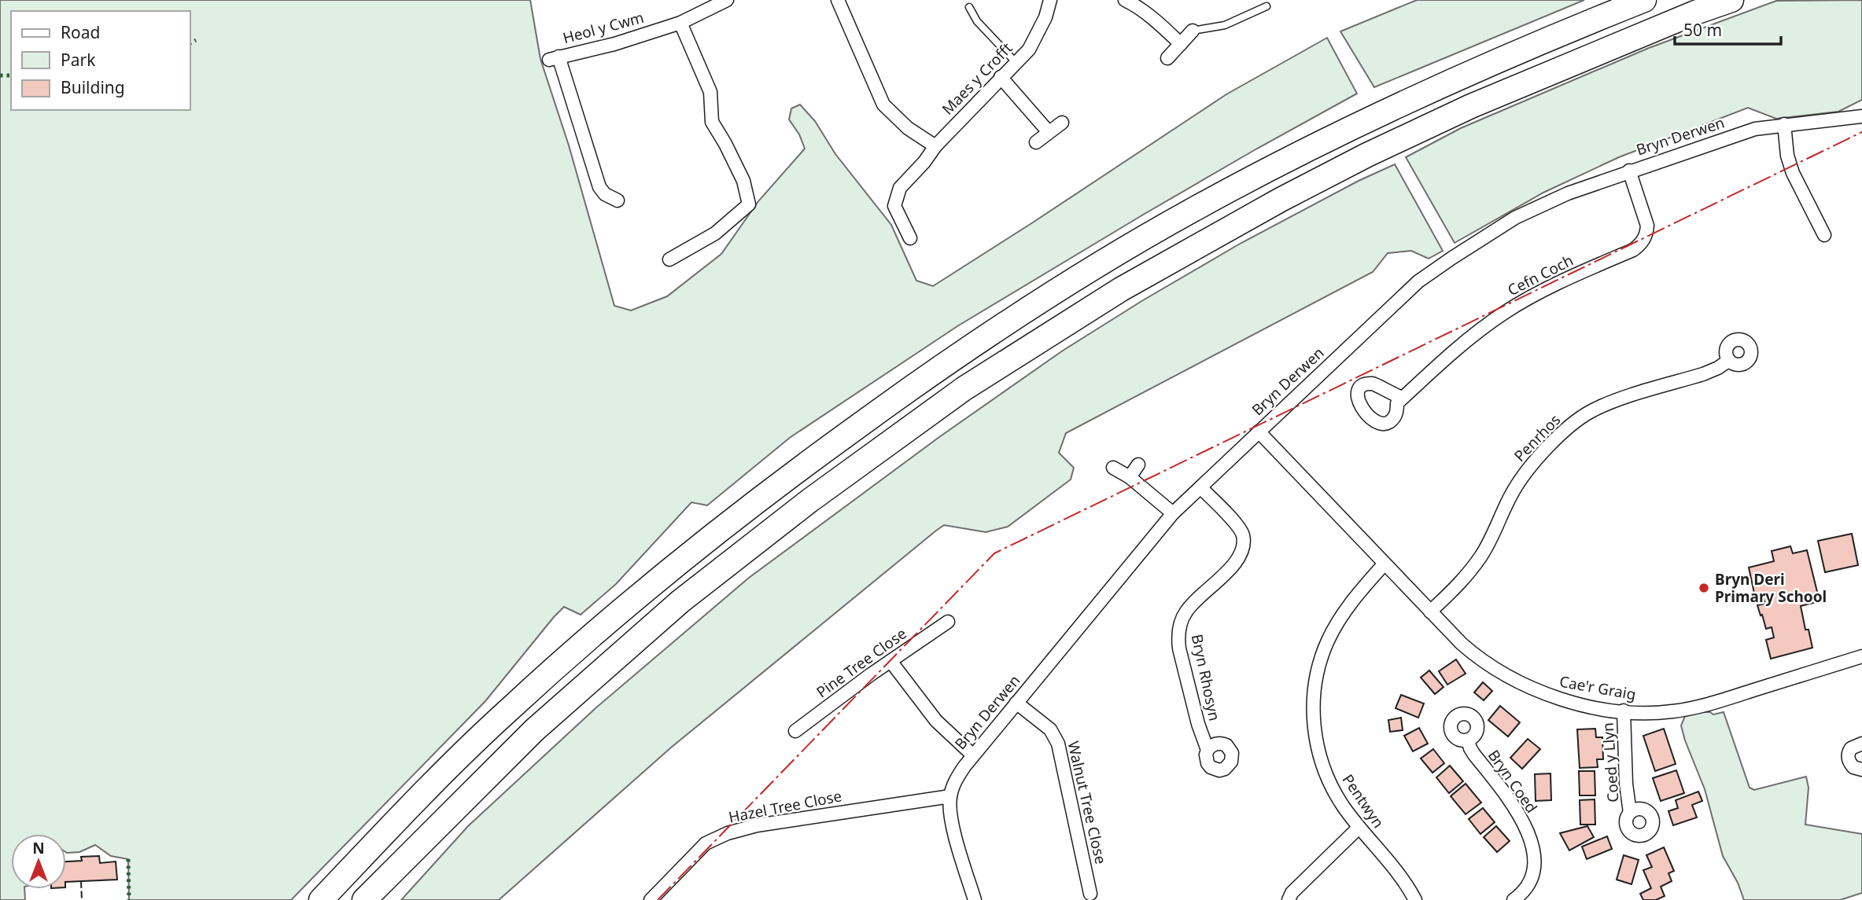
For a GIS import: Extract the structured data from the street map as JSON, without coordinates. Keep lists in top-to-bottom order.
{
  "streets": {
    "street": [
      "Heol y Cwm",
      "Maes y Crofft",
      "Bryn Derwen",
      "Cefn Coch",
      "Penrhos",
      "Pine Tree Close",
      "Bryn Rhosyn",
      "Cae'r Graig",
      "Coed y Llyn",
      "Bryn Coed",
      "Pentwyn",
      "Walnut Tree Close",
      "Hazel Tree Close"
    ]
  },
  "crossings": [
    ["Bryn Derwen", "Cefn Coch"],
    ["Bryn Derwen", "Bryn Rhosyn"],
    ["Bryn Derwen", "Cae'r Graig"],
    ["Bryn Derwen", "Walnut Tree Close"],
    ["Bryn Derwen", "Hazel Tree Close"],
    ["Penrhos", "Cae'r Graig"],
    ["Cae'r Graig", "Coed y Llyn"],
    ["Cae'r Graig", "Pentwyn"]
  ],
  "places": ["Bryn Deri Primary School"],
  "legend": ["Road", "Park", "Building"],
  "scale_bar": "50 m",
  "north": "top"
}
